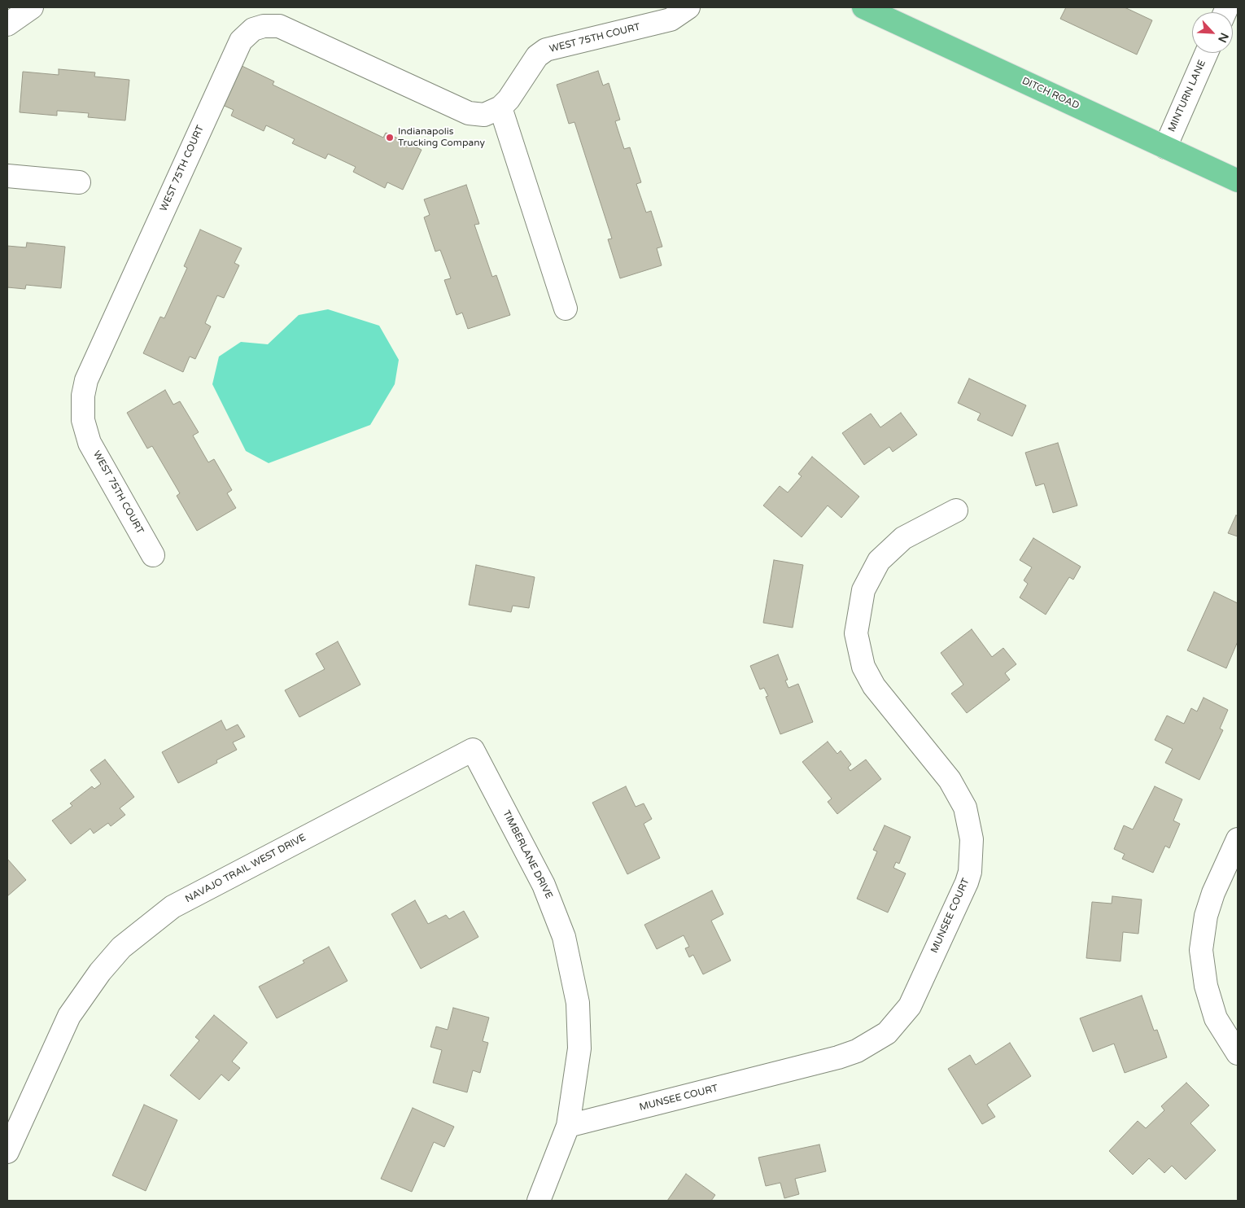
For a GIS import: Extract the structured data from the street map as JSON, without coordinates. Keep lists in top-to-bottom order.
{
  "streets": {
    "main road": ["DITCH ROAD"],
    "street": [
      "WEST 75TH COURT",
      "MINTURN LANE",
      "TIMBERLANE DRIVE",
      "NAVAJO TRAIL WEST DRIVE",
      "MUNSEE COURT"
    ]
  },
  "crossings": [
    ["DITCH ROAD", "MINTURN LANE"],
    ["TIMBERLANE DRIVE", "NAVAJO TRAIL WEST DRIVE"],
    ["TIMBERLANE DRIVE", "MUNSEE COURT"]
  ],
  "places": ["Indianapolis Trucking Company"],
  "north": "bottom right"
}
